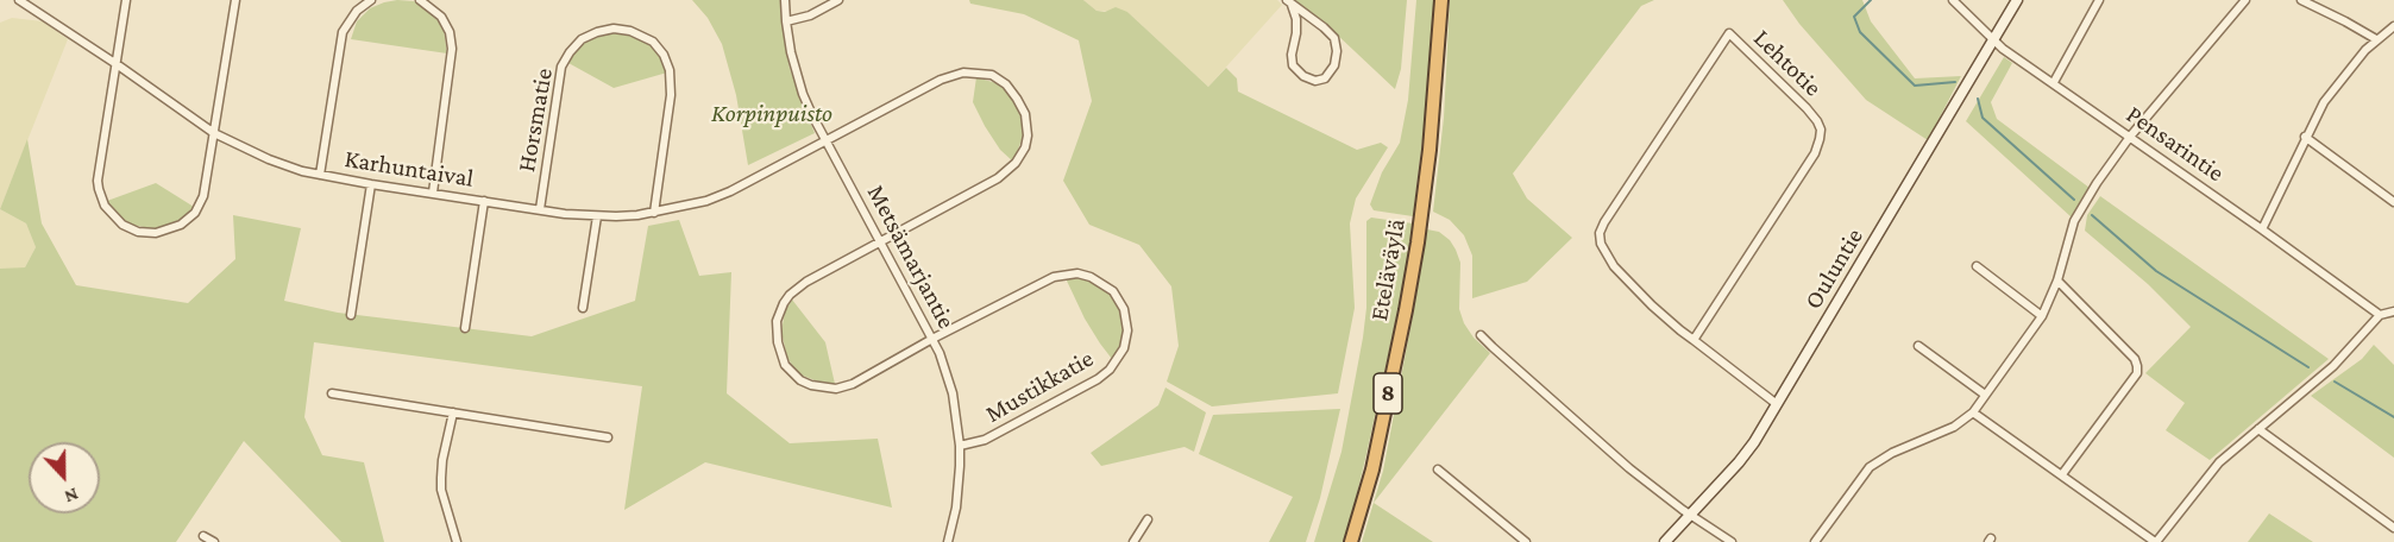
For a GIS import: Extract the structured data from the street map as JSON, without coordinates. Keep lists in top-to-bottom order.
{
  "streets": {
    "highway": ["Eteläväylä", "8"],
    "main road": ["Ouluntie"],
    "street": [
      "Lehtotie",
      "Horsmatie",
      "Pensarintie",
      "Karhuntaival",
      "Metsämarjantie",
      "Mustikkatie"
    ]
  },
  "crossings": [
    ["Lehtotie", "Ouluntie"],
    ["Horsmatie", "Karhuntaival"],
    ["Pensarintie", "Ouluntie"],
    ["Karhuntaival", "Metsämarjantie"],
    ["Karhuntaival", "Mustikkatie"],
    ["Metsämarjantie", "Mustikkatie"]
  ],
  "parks": ["Korpinpuisto"],
  "north": "bottom"
}
